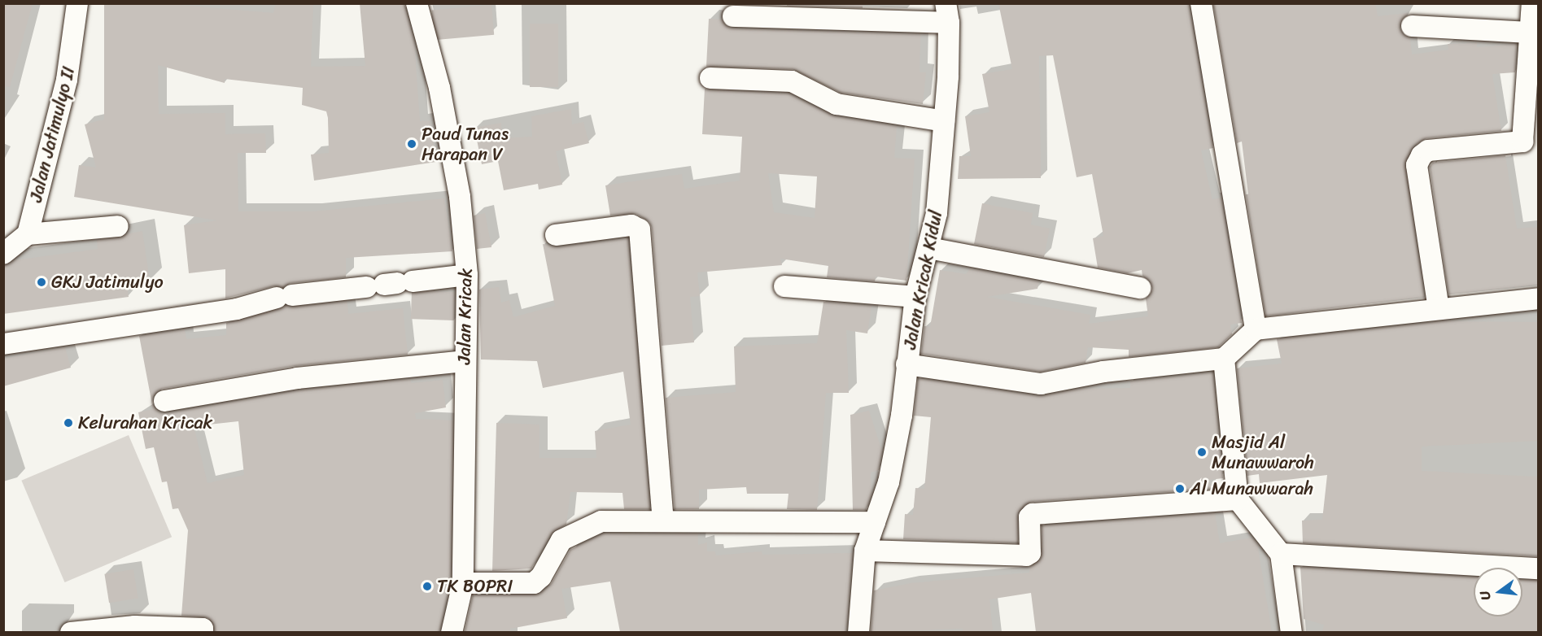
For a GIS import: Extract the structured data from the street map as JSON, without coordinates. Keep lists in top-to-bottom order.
{
  "streets": {
    "street": ["Jalan Jatimulyo II", "Jalan Kricak Kidul", "Jalan Kricak"]
  },
  "places": [
    "Paud Tunas Harapan V",
    "GKJ Jatimulyo",
    "Kelurahan Kricak",
    "Masjid Al Munawwaroh",
    "Al Munawwarah",
    "TK BOPRI"
  ],
  "north": "left"
}
